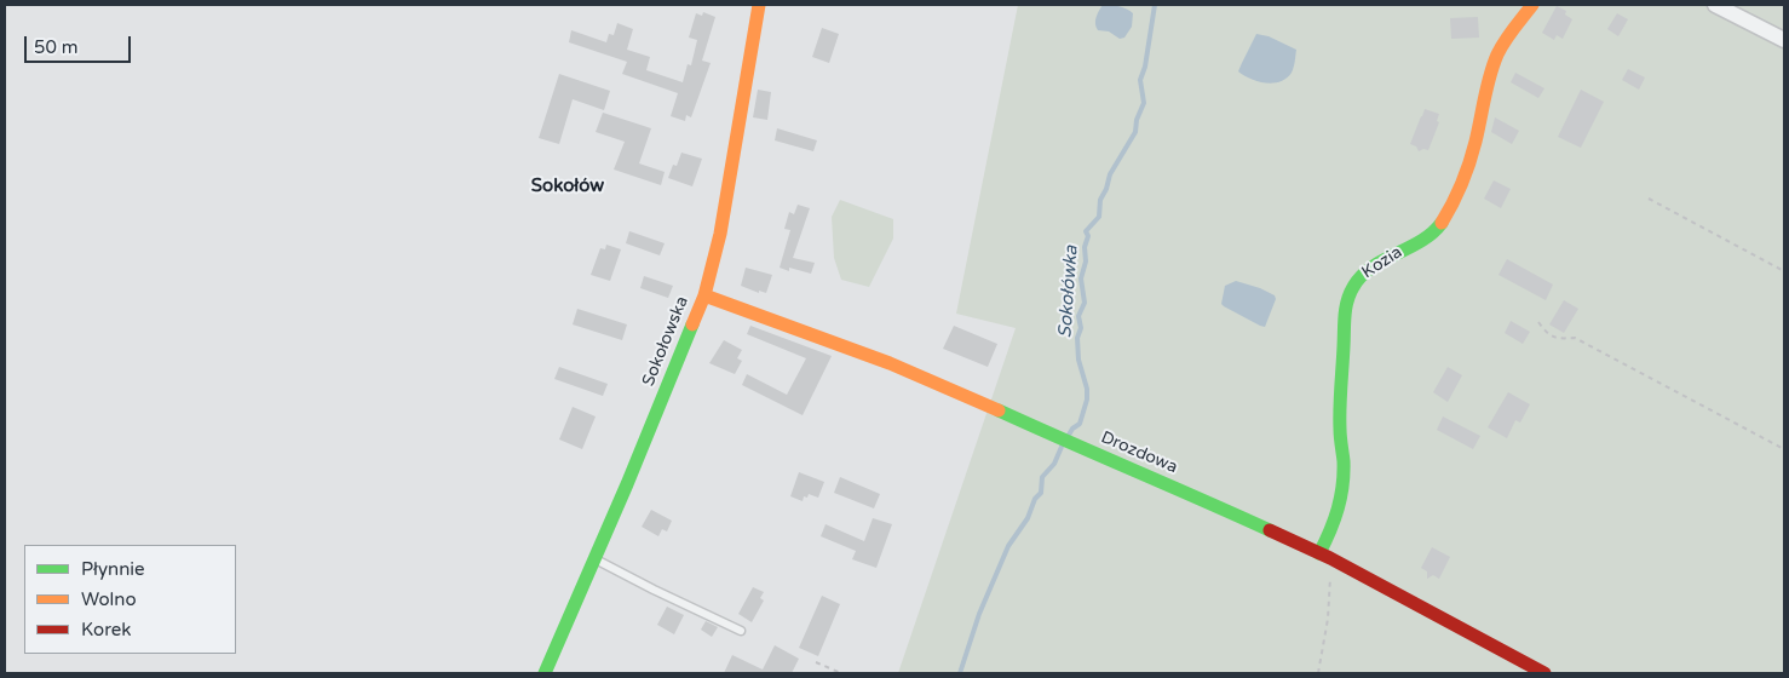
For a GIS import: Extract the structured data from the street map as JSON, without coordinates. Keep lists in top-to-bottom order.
{
  "streets": {
    "street": ["Kozia", "Sokołowska", "Drozdowa"]
  },
  "crossings": [
    ["Kozia", "Drozdowa"],
    ["Sokołowska", "Drozdowa"]
  ],
  "districts": ["Sokołów"],
  "water": ["Sokołówka"],
  "legend": ["Płynnie", "Wolno", "Korek"],
  "scale_bar": "50 m"
}
